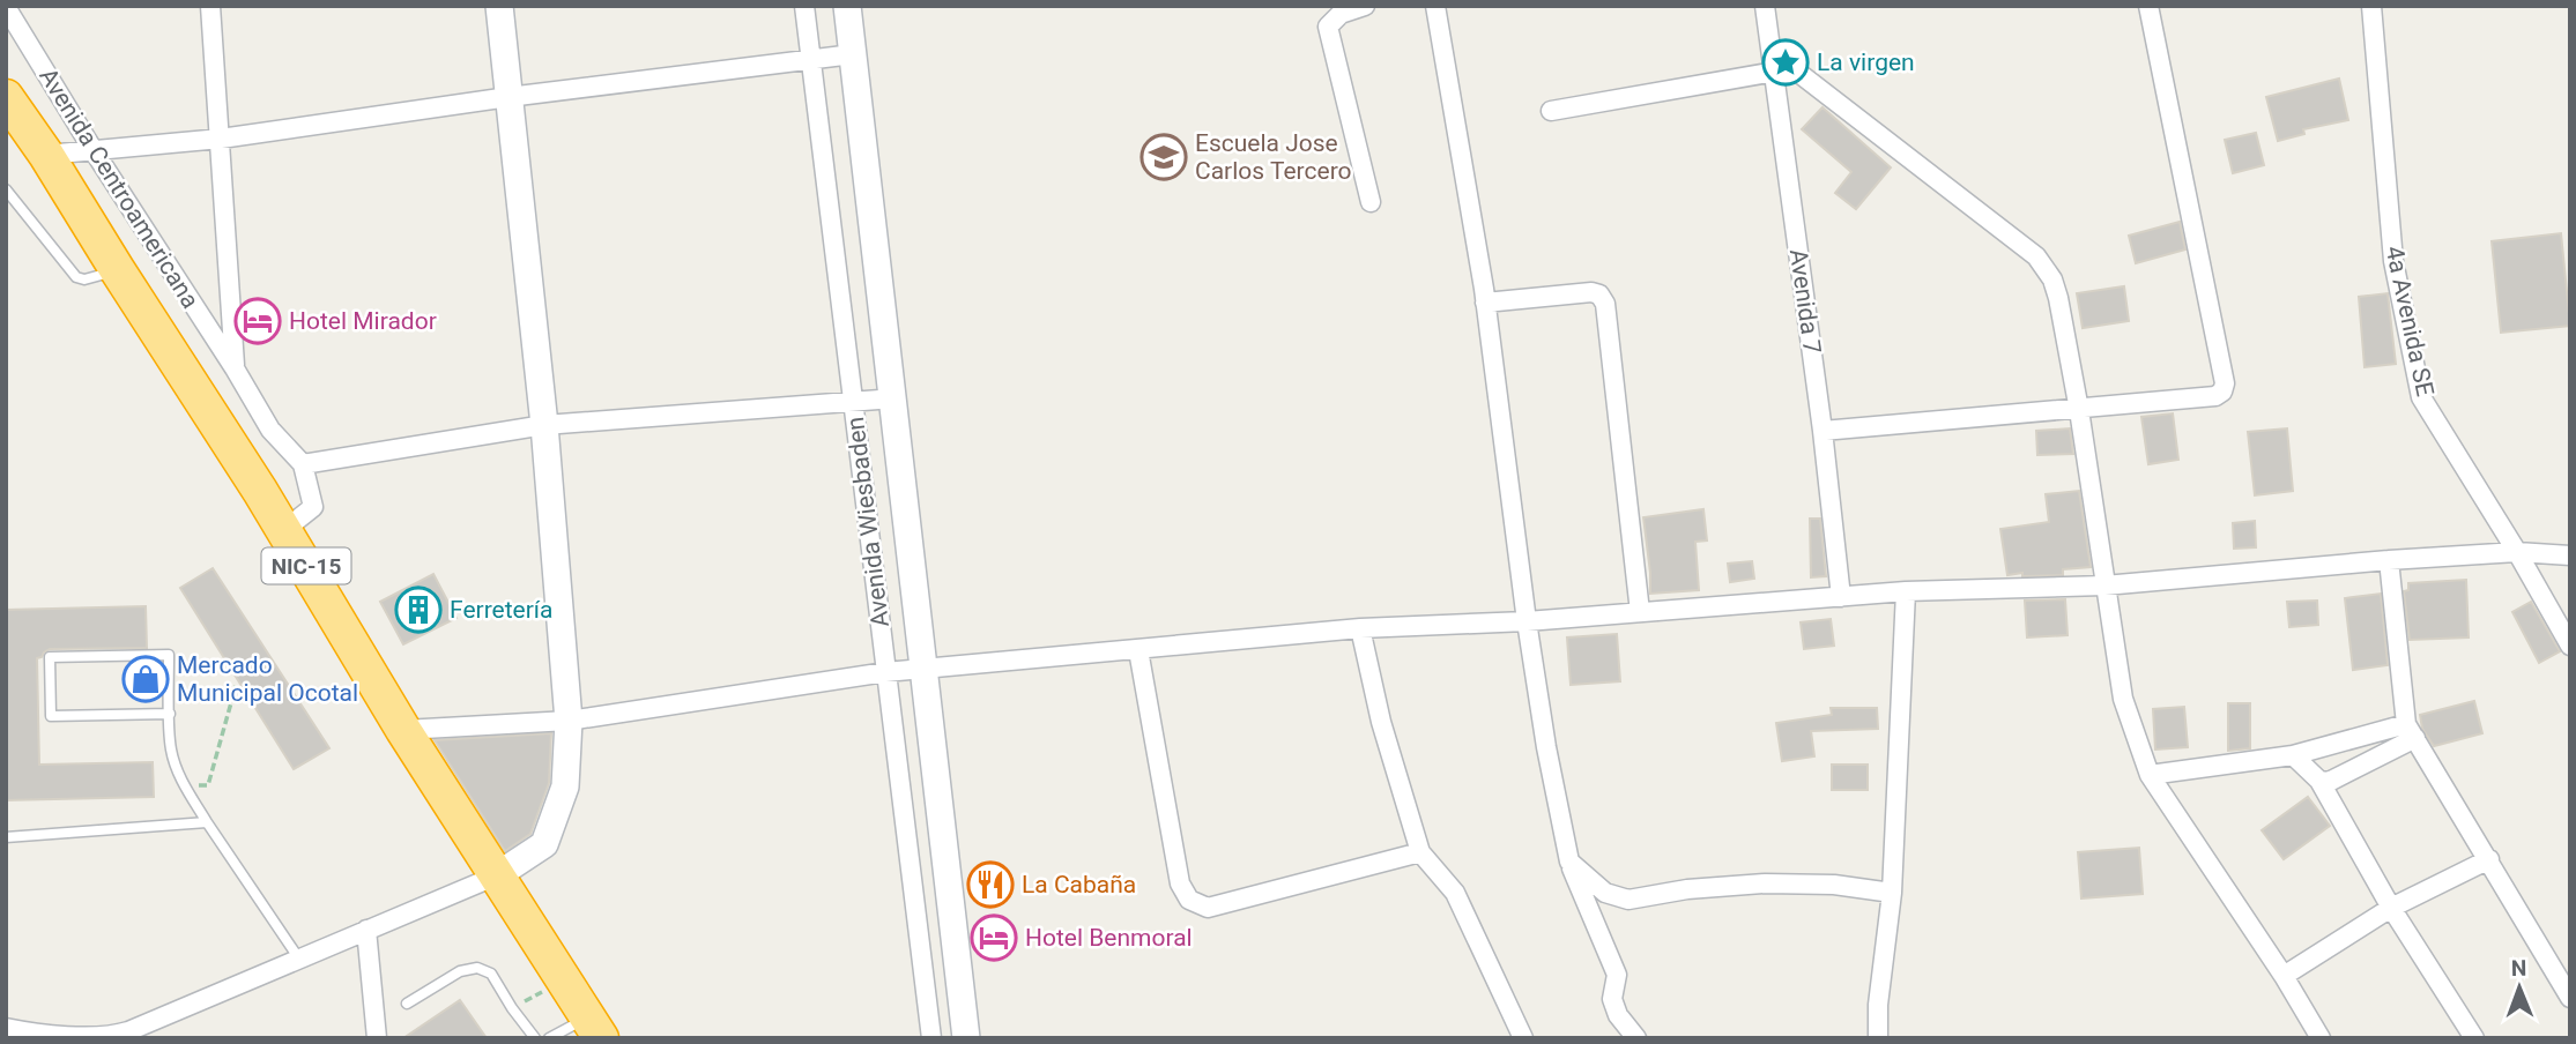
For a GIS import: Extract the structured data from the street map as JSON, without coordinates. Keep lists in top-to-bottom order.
{
  "streets": {
    "highway": ["NIC-15"],
    "street": [
      "Avenida Centroamericana",
      "Avenida 7",
      "4a Avenida SE",
      "Avenida Wiesbaden"
    ]
  },
  "places": {
    "place": ["La virgen"],
    "school or university": ["Escuela Jose Carlos Tercero"],
    "hotel": ["Hotel Mirador", "Hotel Benmoral"],
    "building": ["Ferretería"],
    "shop": ["Mercado Municipal Ocotal"],
    "restaurant": ["La Cabaña"]
  },
  "north": "top"
}
